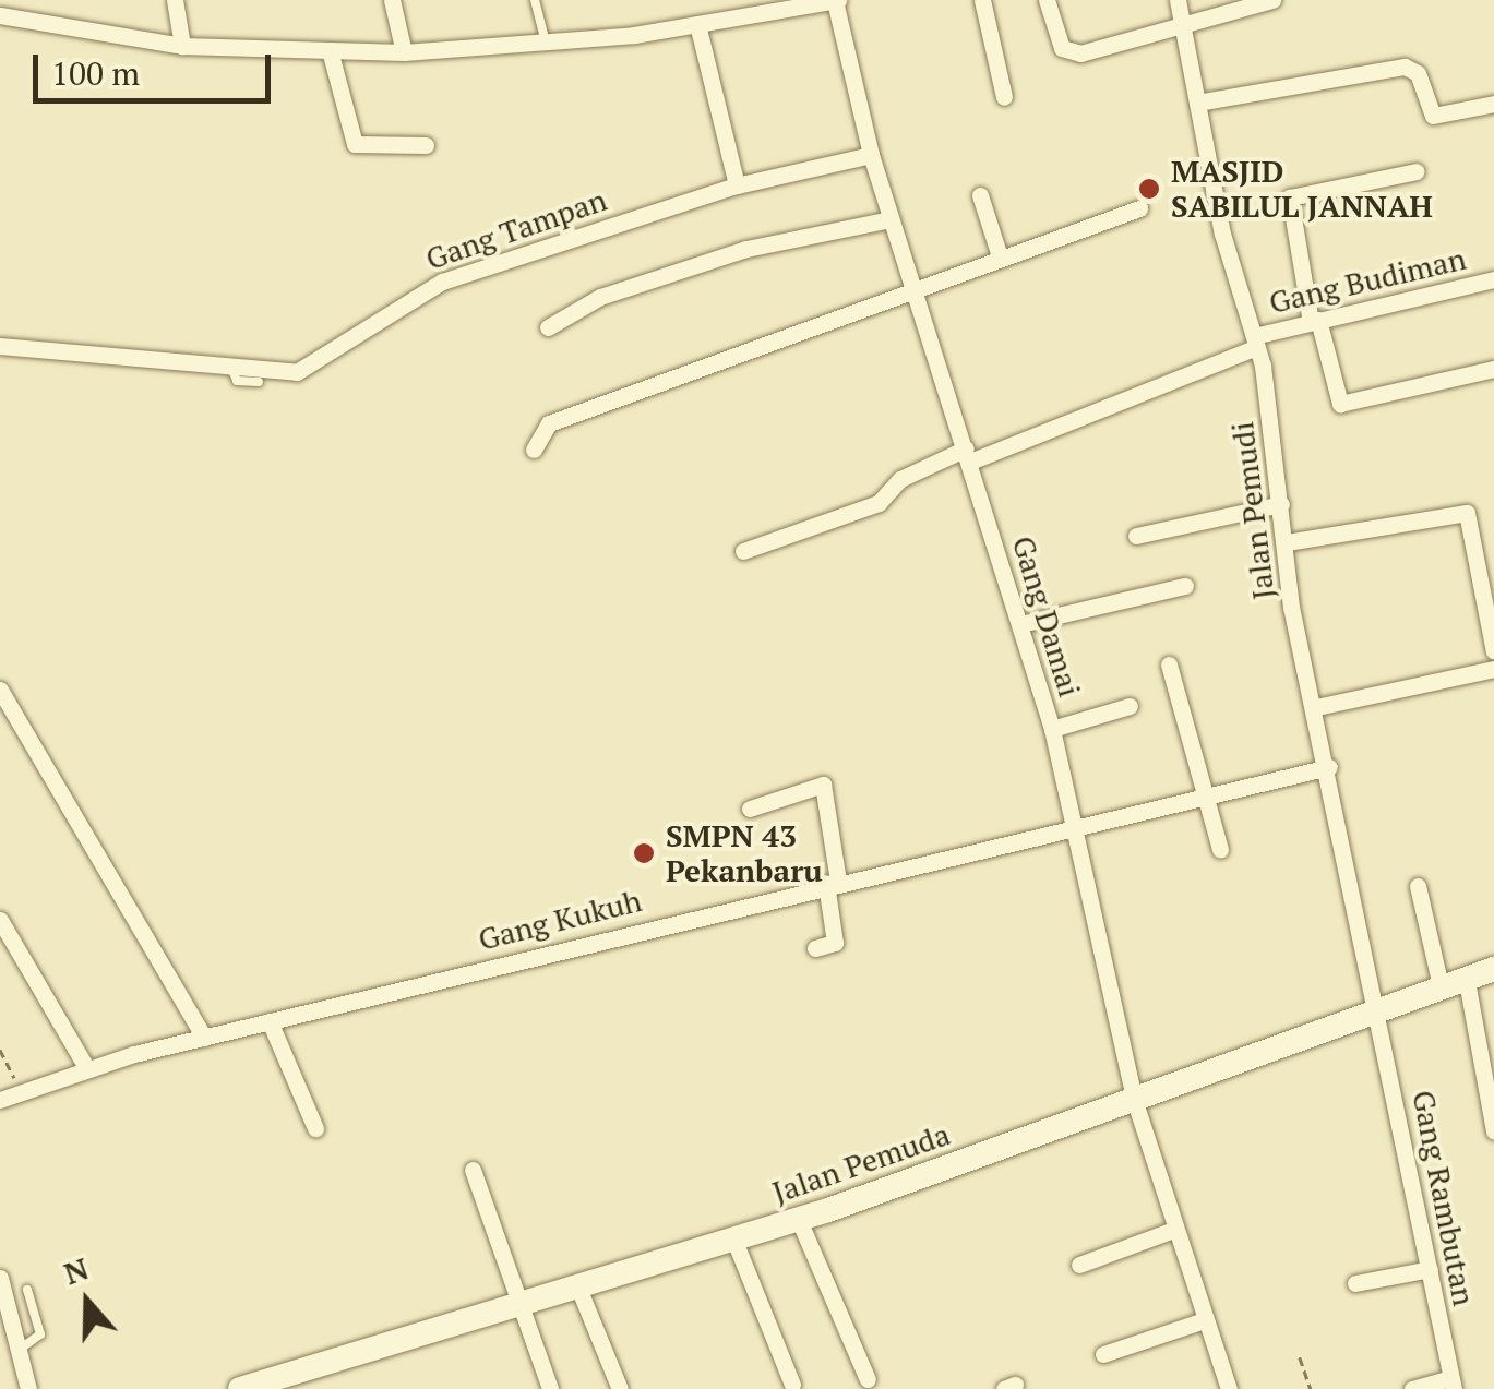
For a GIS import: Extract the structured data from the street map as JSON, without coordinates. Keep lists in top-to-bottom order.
{
  "streets": {
    "main road": ["Jalan Pemuda"],
    "street": [
      "Gang Tampan",
      "Gang Budiman",
      "Jalan Pemudi",
      "Gang Damai",
      "Gang Kukuh",
      "Gang Rambutan"
    ]
  },
  "crossings": [
    ["Gang Tampan", "Gang Damai"],
    ["Gang Budiman", "Jalan Pemudi"],
    ["Gang Budiman", "Gang Damai"],
    ["Jalan Pemudi", "Gang Kukuh"],
    ["Jalan Pemudi", "Jalan Pemuda"],
    ["Jalan Pemudi", "Gang Rambutan"],
    ["Gang Damai", "Gang Kukuh"],
    ["Gang Damai", "Jalan Pemuda"],
    ["Jalan Pemuda", "Gang Rambutan"]
  ],
  "places": ["MASJID SABILUL JANNAH", "SMPN 43 Pekanbaru"],
  "scale_bar": "100 m",
  "north": "top"
}
